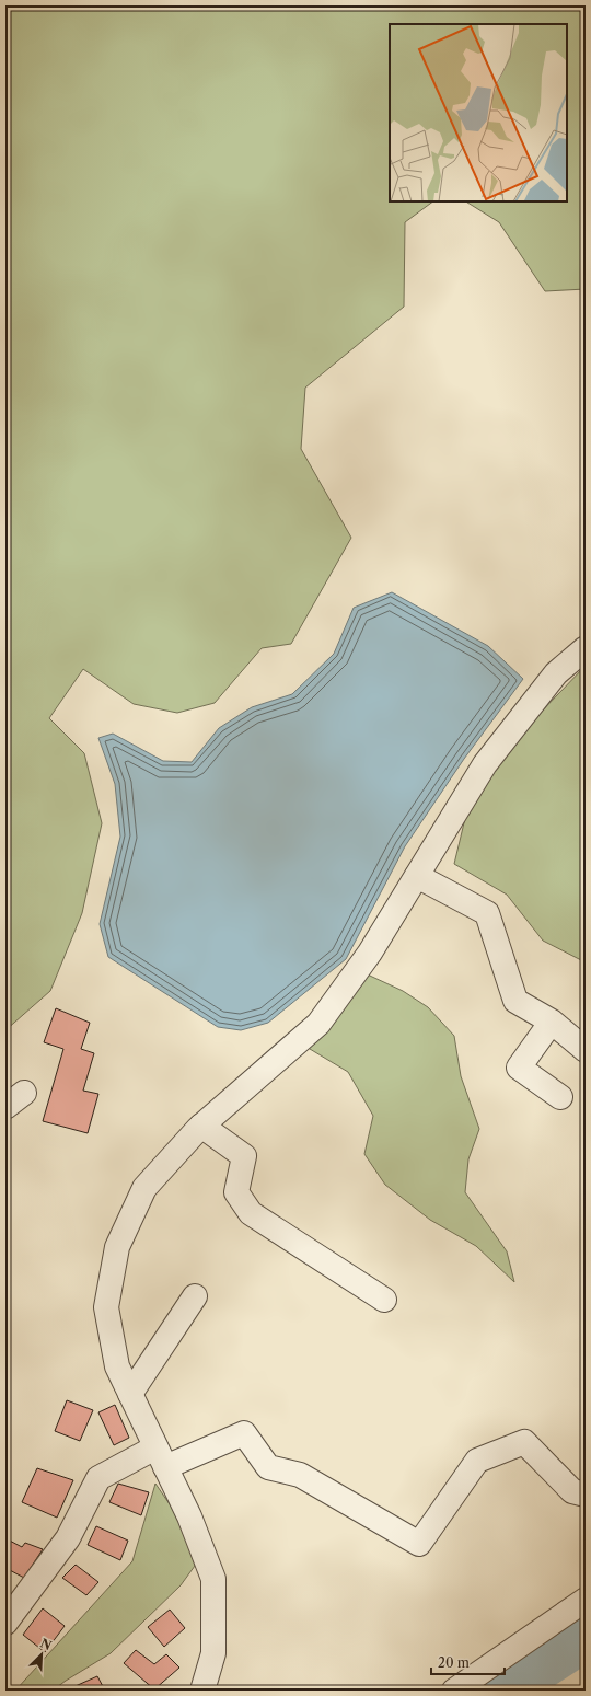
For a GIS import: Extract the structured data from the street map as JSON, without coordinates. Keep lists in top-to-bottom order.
{
  "scale_bar": "20 m",
  "north": "top right"
}
